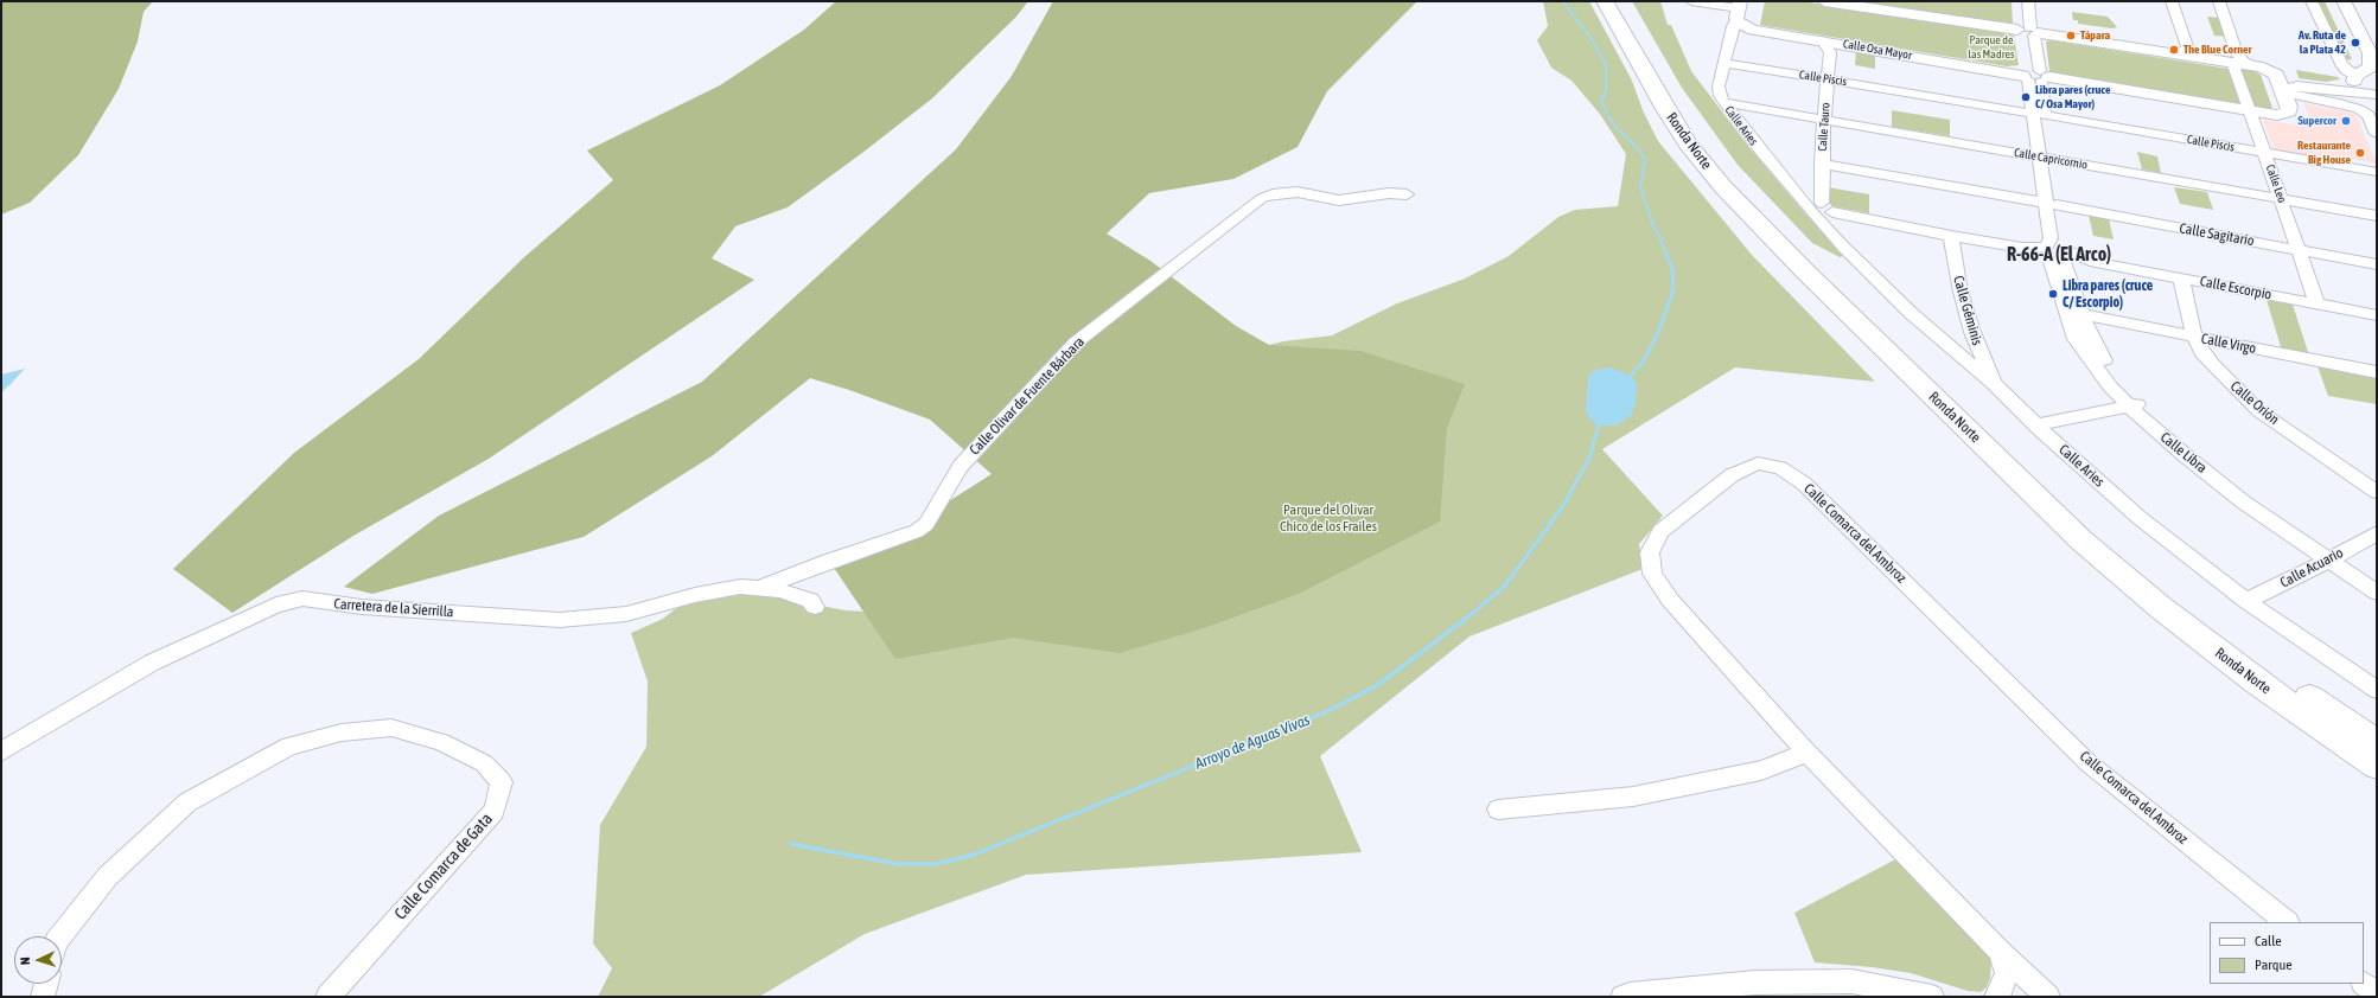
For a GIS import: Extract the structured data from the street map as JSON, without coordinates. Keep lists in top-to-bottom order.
{
  "streets": {
    "highway": ["Ronda Norte"],
    "main road": ["Calle Osa Mayor", "Calle Aries"],
    "street": [
      "Calle Piscis",
      "Calle Tauro",
      "Calle Capricornio",
      "Calle Leo",
      "Calle Sagitario",
      "Calle Escorpio",
      "Calle Géminis",
      "Calle Virgo",
      "Calle Olivar de Fuente Bárbara",
      "Calle Orión",
      "Calle Libra",
      "Calle Comarca del Ambroz",
      "Calle Acuario",
      "Carretera de la Sierrilla",
      "Calle Comarca de Gata"
    ]
  },
  "crossings": [
    ["Calle Osa Mayor", "Calle Aries"],
    ["Calle Osa Mayor", "Calle Tauro"],
    ["Calle Osa Mayor", "Calle Leo"],
    ["Calle Osa Mayor", "Calle Libra"],
    ["Calle Piscis", "Calle Aries"],
    ["Calle Piscis", "Calle Tauro"],
    ["Calle Piscis", "Calle Leo"],
    ["Calle Piscis", "Calle Libra"],
    ["Calle Aries", "Calle Tauro"],
    ["Calle Aries", "Calle Capricornio"],
    ["Calle Aries", "Calle Géminis"],
    ["Calle Aries", "Calle Acuario"],
    ["Calle Tauro", "Calle Capricornio"],
    ["Calle Tauro", "Calle Sagitario"],
    ["Calle Capricornio", "Calle Leo"],
    ["Calle Capricornio", "Calle Libra"],
    ["Calle Leo", "Calle Sagitario"],
    ["Calle Leo", "Calle Escorpio"],
    ["Calle Sagitario", "Calle Libra"],
    ["Calle Escorpio", "Calle Orión"],
    ["Calle Escorpio", "Calle Libra"],
    ["Calle Virgo", "Calle Orión"],
    ["Calle Virgo", "Calle Libra"],
    ["Calle Olivar de Fuente Bárbara", "Carretera de la Sierrilla"],
    ["Calle Libra", "Calle Acuario"]
  ],
  "districts": ["R-66-A (El Arco)"],
  "water": ["Arroyo de Aguas Vivas"],
  "parks": ["Parque de las Madres", "Parque del Olivar Chico de los Frailes"],
  "places": [
    "Tápara",
    "Av. Ruta de la Plata 42",
    "The Blue Corner",
    "Libra pares (cruce C/ Osa Mayor)",
    "Supercor",
    "Restaurante Big House",
    "Libra pares (cruce C/ Escorpio)"
  ],
  "legend": ["Calle", "Parque"],
  "north": "left"
}
